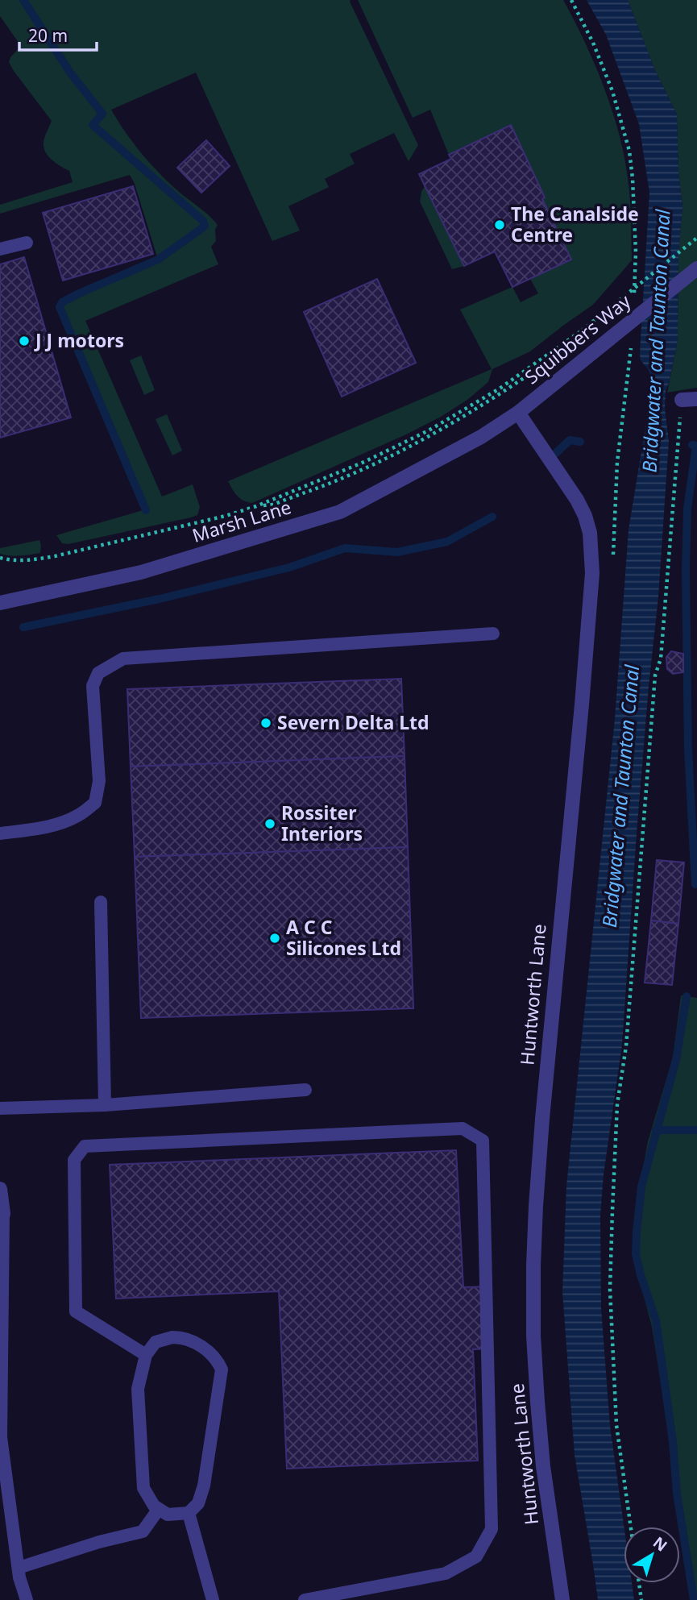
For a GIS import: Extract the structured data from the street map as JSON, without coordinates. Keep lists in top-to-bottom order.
{
  "streets": {
    "street": ["Squibbers Way", "Marsh Lane", "Huntworth Lane"]
  },
  "crossings": [
    ["Squibbers Way", "Marsh Lane"],
    ["Squibbers Way", "Huntworth Lane"]
  ],
  "water": ["Bridgwater and Taunton Canal"],
  "places": [
    "The Canalside Centre",
    "J J motors",
    "Severn Delta Ltd",
    "Rossiter Interiors",
    "A C C Silicones Ltd"
  ],
  "scale_bar": "20 m",
  "north": "top right"
}
